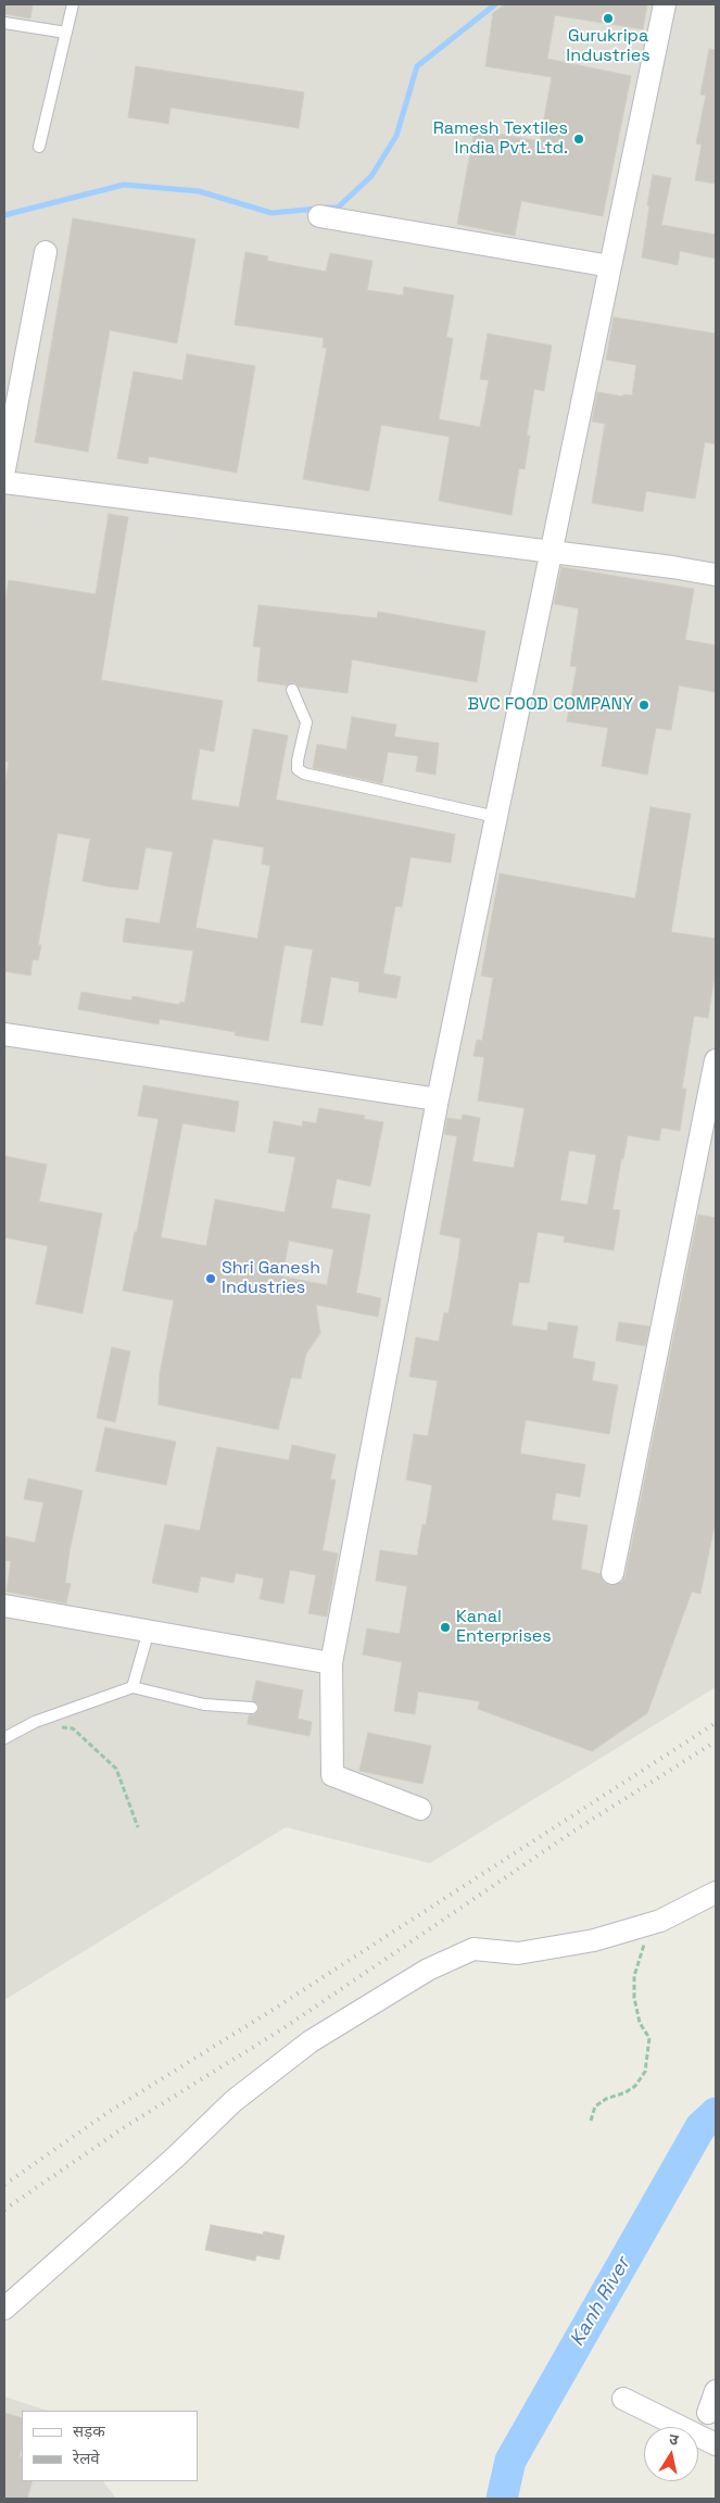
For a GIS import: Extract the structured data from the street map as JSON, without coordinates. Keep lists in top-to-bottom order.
{
  "water": ["Kanh River"],
  "places": [
    "Gurukripa Industries",
    "Ramesh Textiles India Pvt. Ltd.",
    "BVC FOOD COMPANY",
    "Shri Ganesh Industries",
    "Kanal Enterprises"
  ],
  "legend": ["सड़क", "रेलवे"],
  "north": "top"
}
